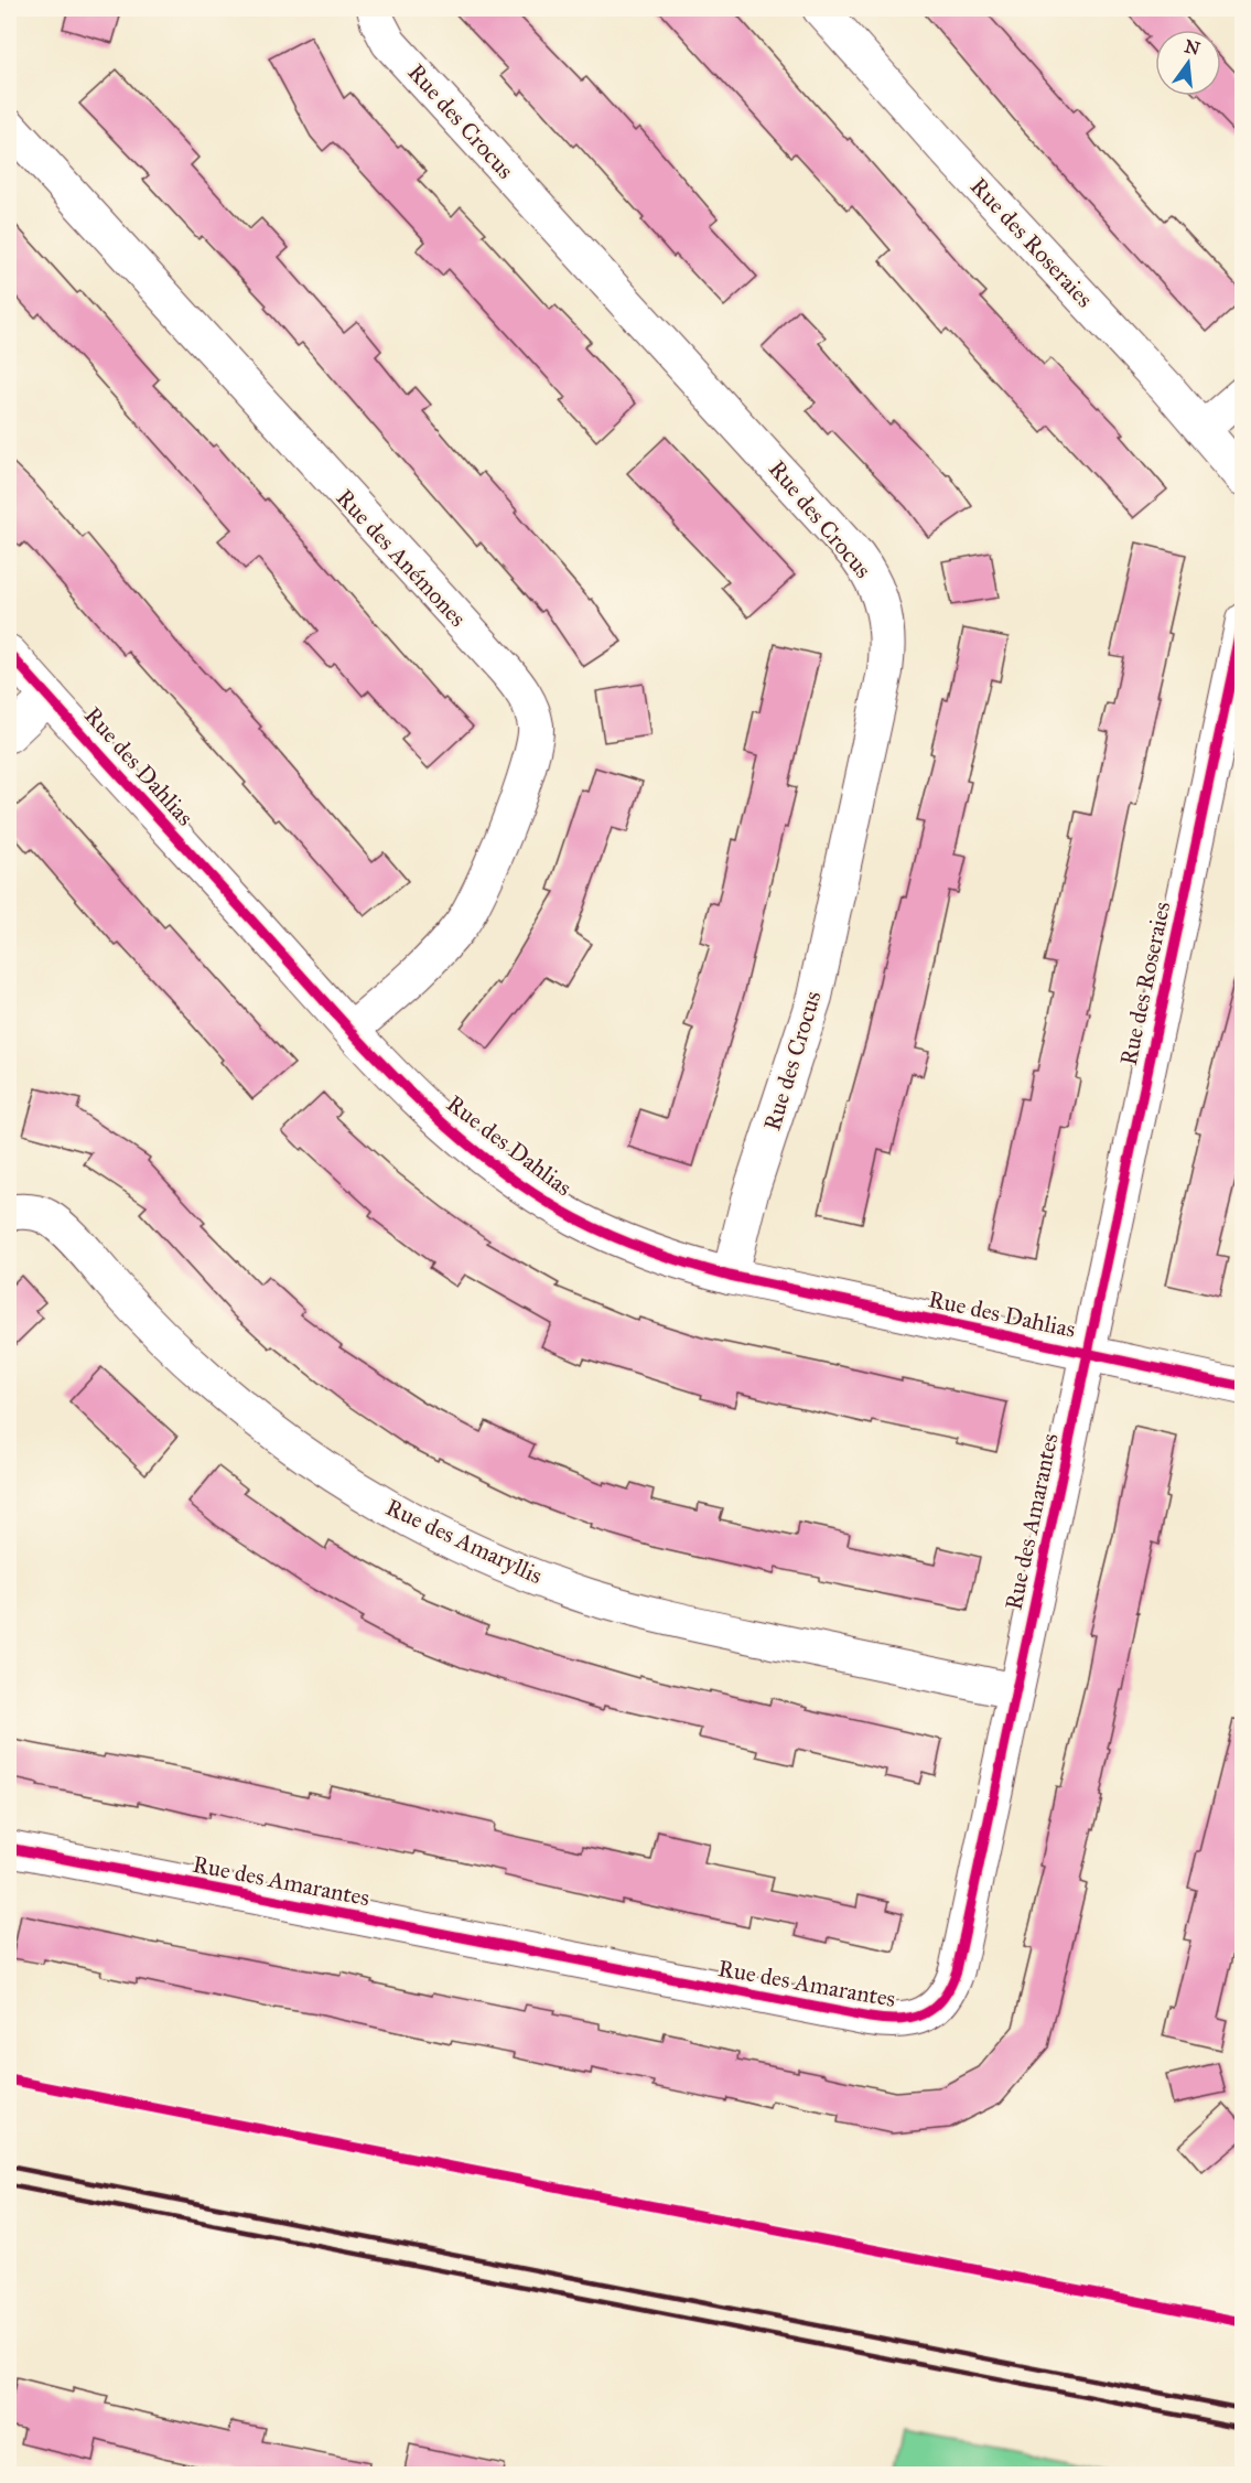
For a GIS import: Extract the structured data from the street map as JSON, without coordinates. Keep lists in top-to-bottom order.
{
  "streets": {
    "street": [
      "Rue des Crocus",
      "Rue des Roseraies",
      "Rue des Anémones",
      "Rue des Dahlias",
      "Rue des Amarantes",
      "Rue des Amaryllis"
    ]
  },
  "crossings": [
    ["Rue des Crocus", "Rue des Dahlias"],
    ["Rue des Roseraies", "Rue des Dahlias"],
    ["Rue des Roseraies", "Rue des Amarantes"],
    ["Rue des Anémones", "Rue des Dahlias"],
    ["Rue des Dahlias", "Rue des Amarantes"],
    ["Rue des Amarantes", "Rue des Amaryllis"]
  ],
  "north": "top"
}
